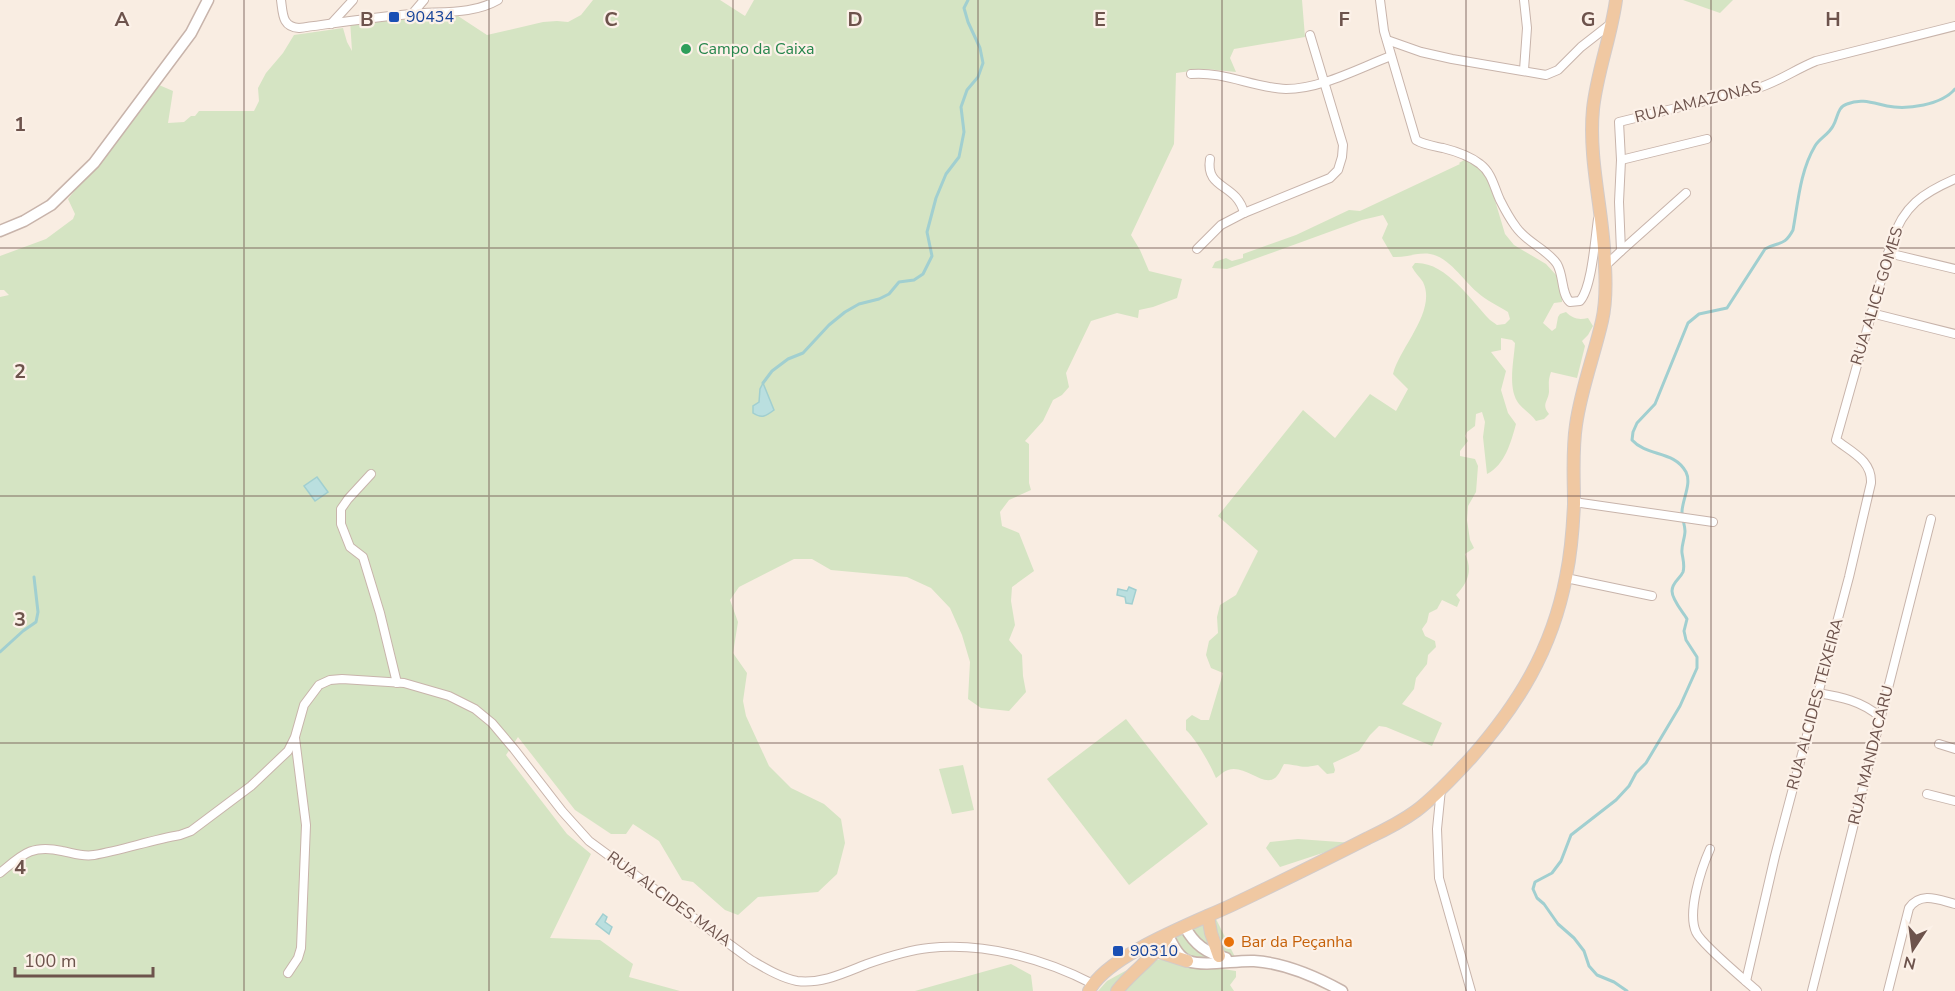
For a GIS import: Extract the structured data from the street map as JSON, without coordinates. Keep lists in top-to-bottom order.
{
  "streets": {
    "street": [
      "RUA AMAZONAS",
      "RUA ALICE GOMES",
      "RUA ALCIDES TEIXEIRA",
      "RUA MANDACARU",
      "RUA ALCIDES MAIA"
    ]
  },
  "crossings": [
    ["RUA ALICE GOMES", "RUA ALCIDES TEIXEIRA"]
  ],
  "places": {
    "transit": ["90434", "90310"],
    "other": ["Campo da Caixa", "Bar da Peçanha"]
  },
  "scale_bar": "100 m",
  "north": "bottom",
  "grid": {
    "columns": [
      "A",
      "B",
      "C",
      "D",
      "E",
      "F",
      "G",
      "H"
    ],
    "rows": [
      "1",
      "2",
      "3",
      "4"
    ]
  }
}
